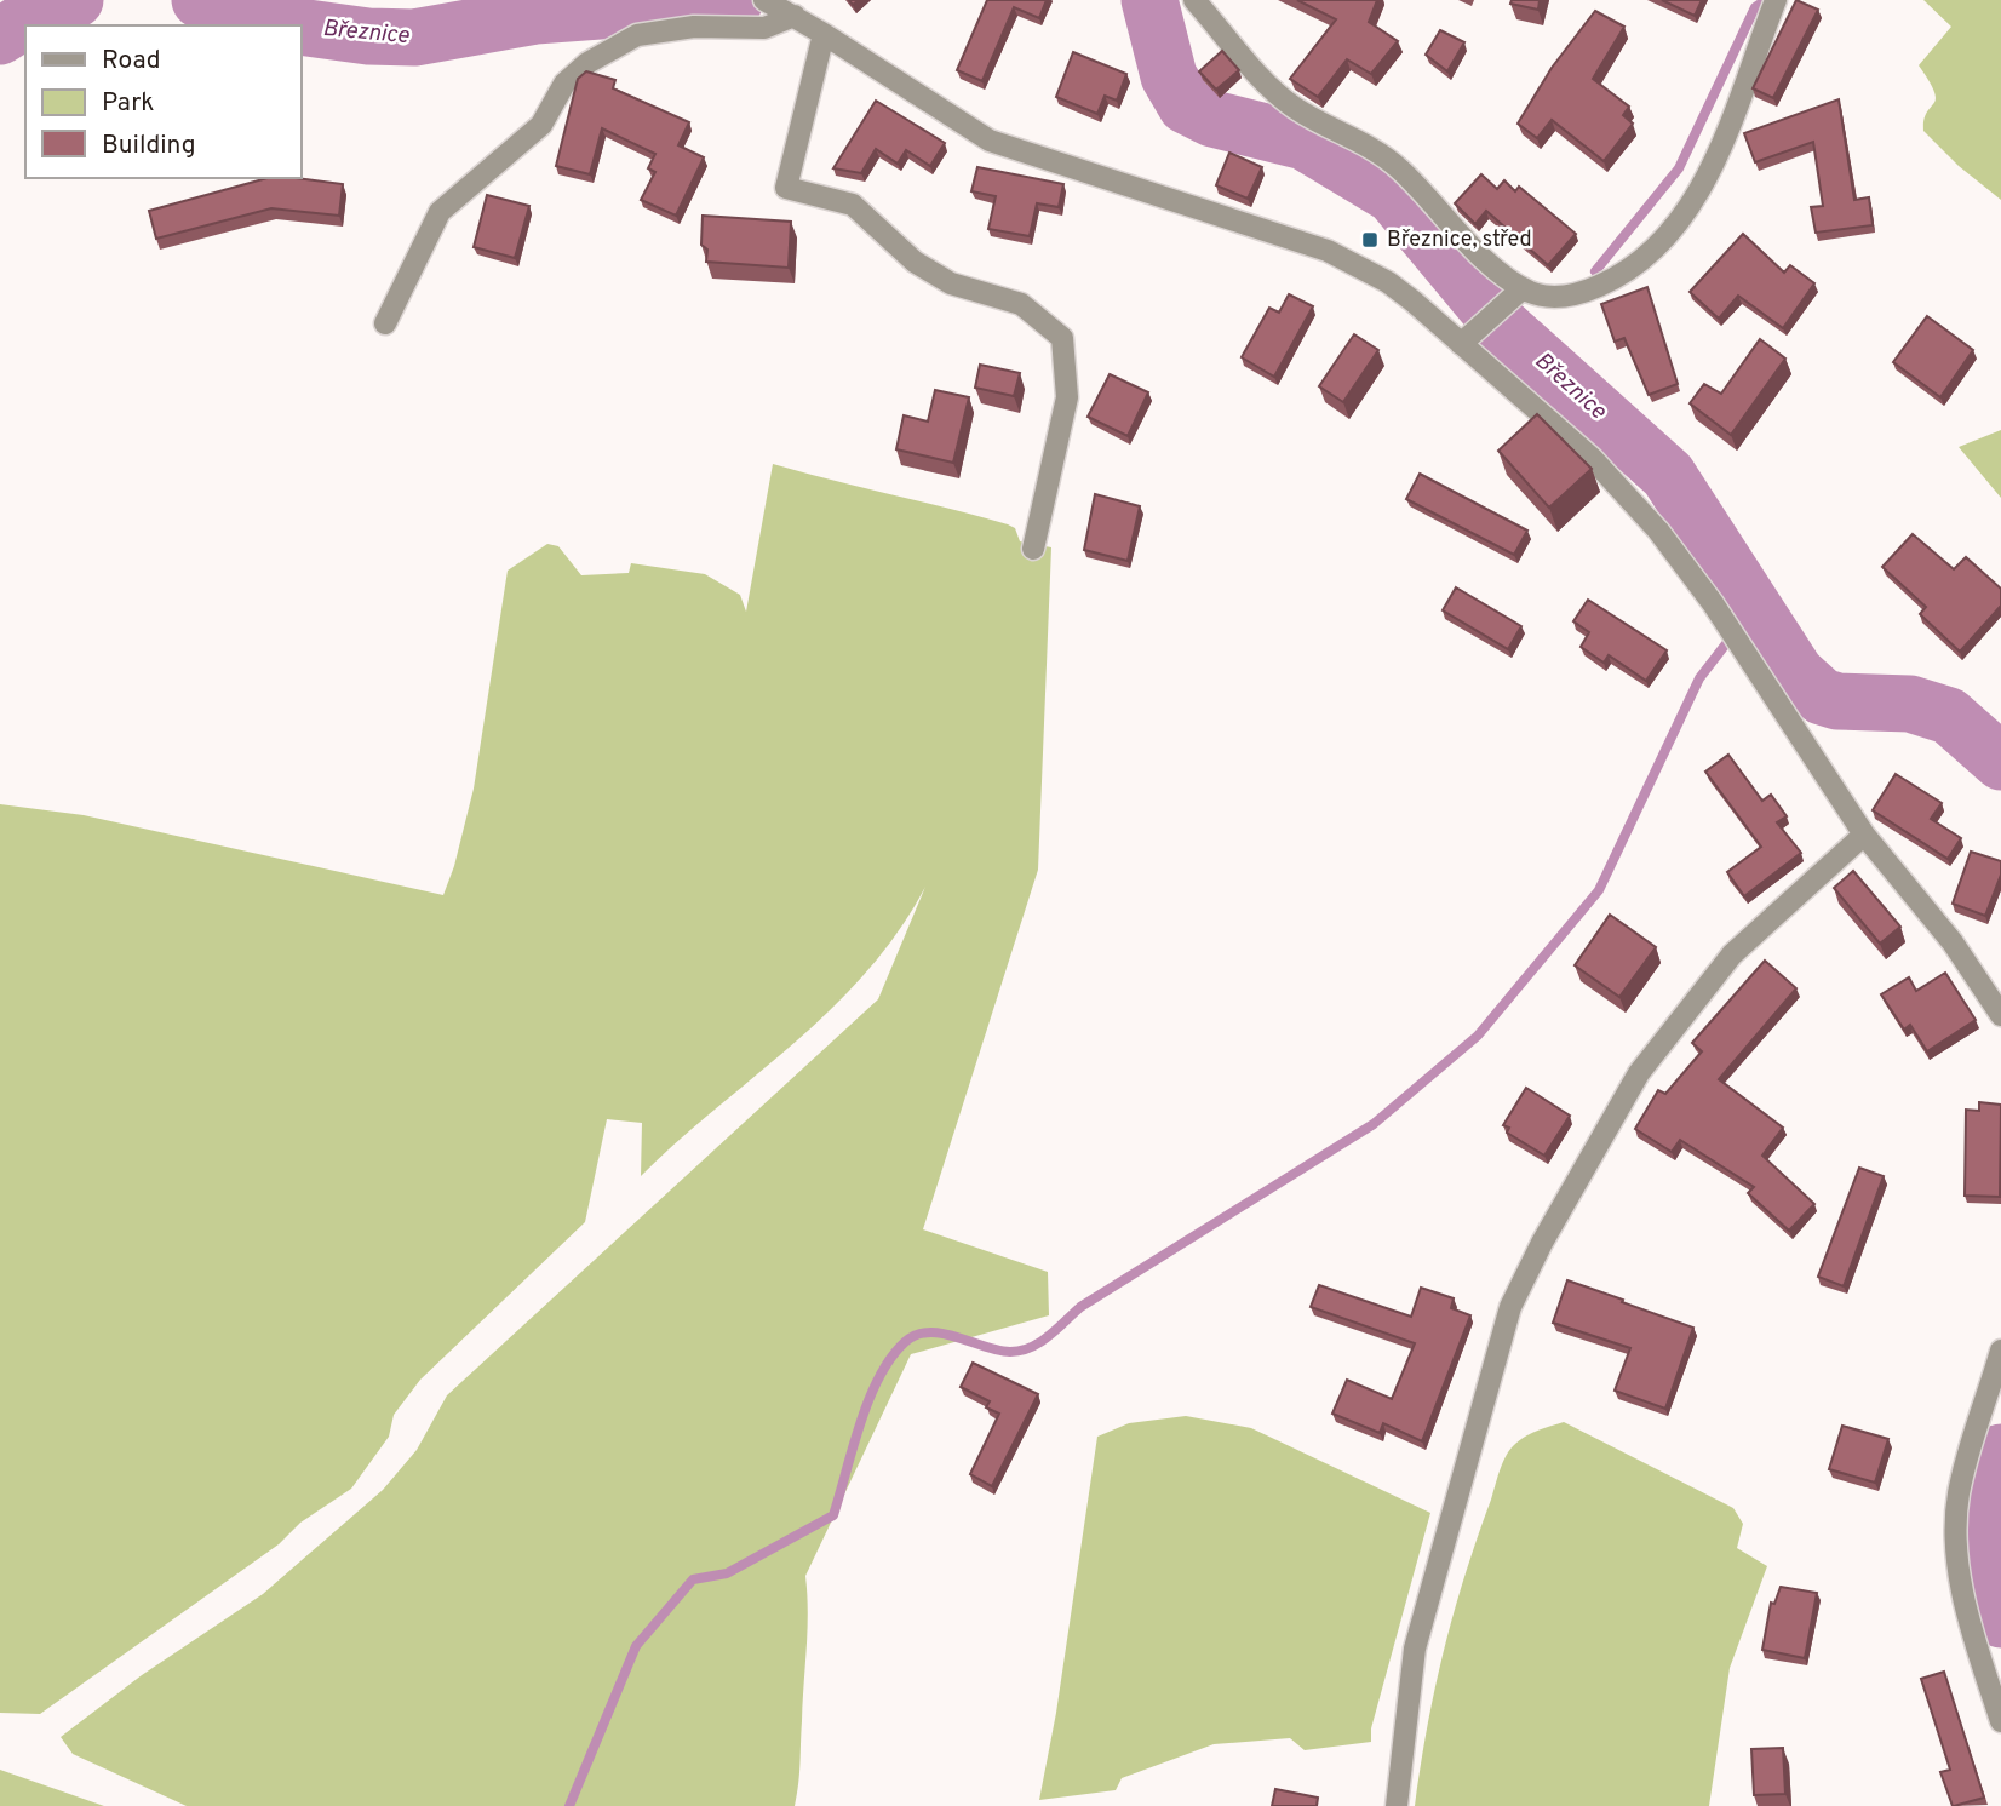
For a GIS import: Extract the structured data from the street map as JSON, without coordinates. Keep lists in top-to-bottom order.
{
  "water": ["Březnice"],
  "places": {
    "transit": ["Březnice, střed"]
  },
  "legend": ["Road", "Park", "Building"]
}
